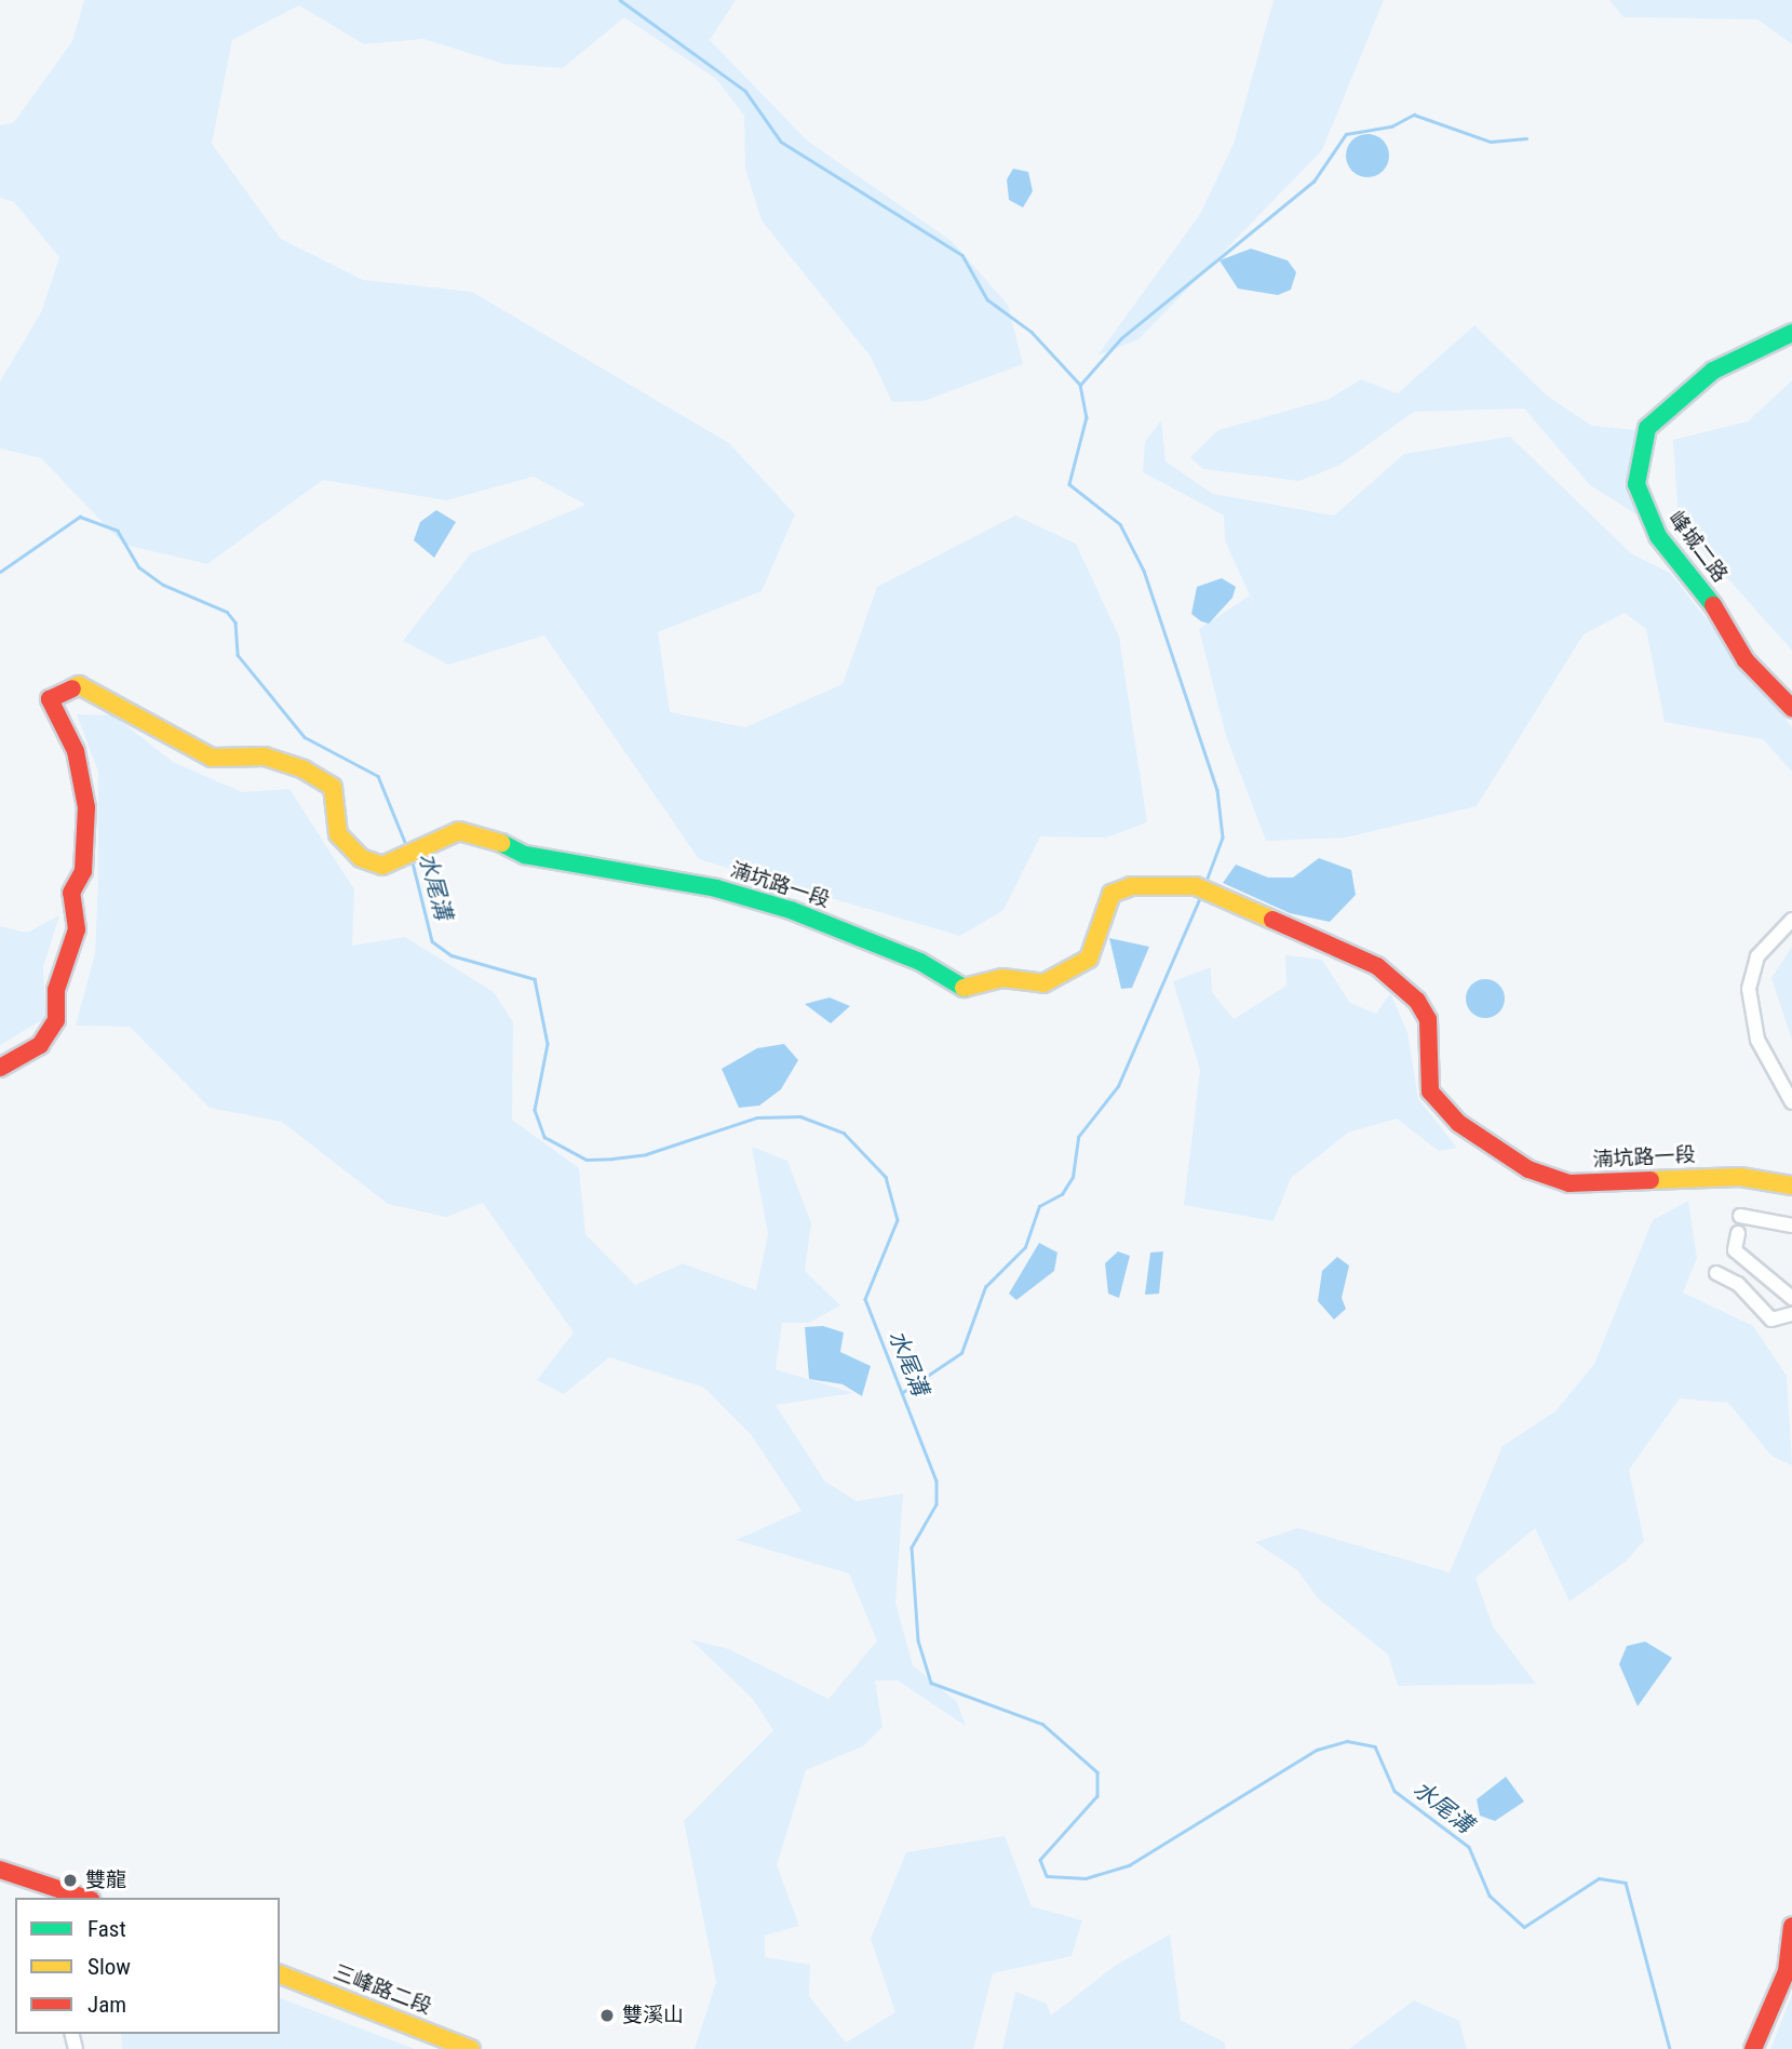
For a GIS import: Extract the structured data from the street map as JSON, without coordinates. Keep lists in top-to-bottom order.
{
  "streets": {
    "street": ["峰城二路", "湳坑路一段", "三峰路二段"]
  },
  "water": ["水尾溝"],
  "places": ["雙龍", "雙溪山"],
  "legend": ["Fast", "Slow", "Jam"]
}
